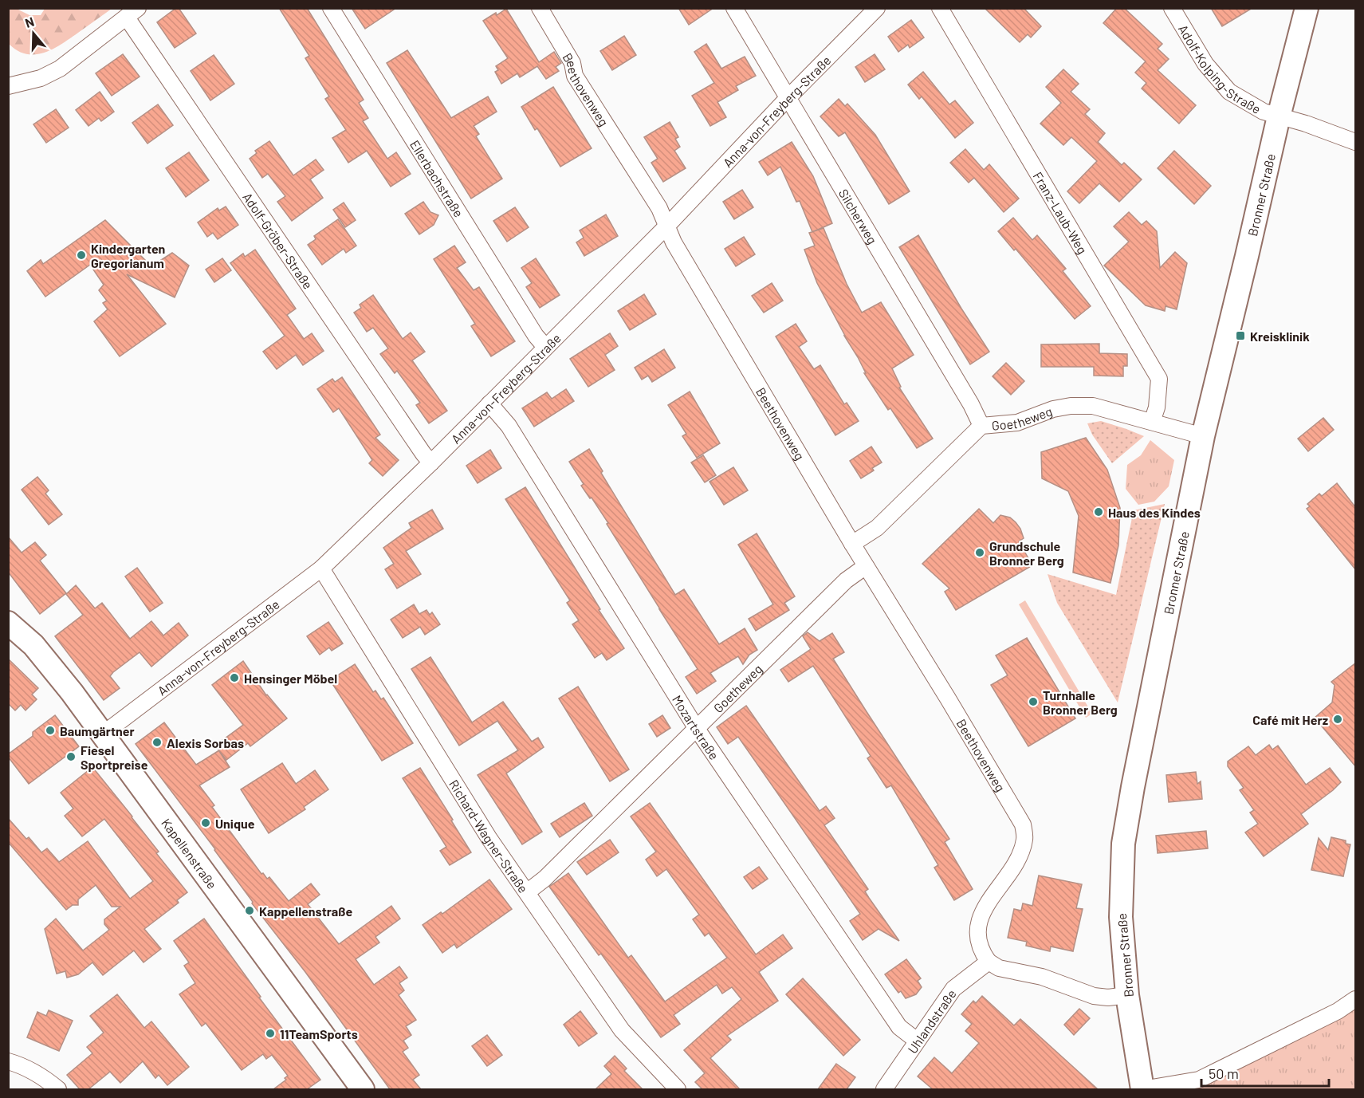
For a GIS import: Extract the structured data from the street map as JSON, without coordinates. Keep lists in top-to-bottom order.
{
  "streets": {
    "street": [
      "Adolf-Kolping-Straße",
      "Beethovenweg",
      "Anna-von-Freyberg-Straße",
      "Ellerbachstraße",
      "Bronner Straße",
      "Franz-Laub-Weg",
      "Silcherweg",
      "Adolf-Gröber-Straße",
      "Goetheweg",
      "Mozartstraße",
      "Richard-Wagner-Straße",
      "Kapellenstraße",
      "Uhlandstraße"
    ]
  },
  "crossings": [
    ["Adolf-Kolping-Straße", "Bronner Straße"],
    ["Beethovenweg", "Anna-von-Freyberg-Straße"],
    ["Beethovenweg", "Goetheweg"],
    ["Beethovenweg", "Uhlandstraße"],
    ["Anna-von-Freyberg-Straße", "Ellerbachstraße"],
    ["Anna-von-Freyberg-Straße", "Silcherweg"],
    ["Anna-von-Freyberg-Straße", "Adolf-Gröber-Straße"],
    ["Anna-von-Freyberg-Straße", "Mozartstraße"],
    ["Anna-von-Freyberg-Straße", "Richard-Wagner-Straße"],
    ["Anna-von-Freyberg-Straße", "Kapellenstraße"],
    ["Bronner Straße", "Goetheweg"],
    ["Franz-Laub-Weg", "Goetheweg"],
    ["Silcherweg", "Goetheweg"],
    ["Goetheweg", "Mozartstraße"],
    ["Goetheweg", "Richard-Wagner-Straße"],
    ["Mozartstraße", "Uhlandstraße"]
  ],
  "places": {
    "other": [
      "Kindergarten Gregorianum",
      "Haus des Kindes",
      "Grundschule Bronner Berg",
      "Hensinger Möbel",
      "Turnhalle Bronner Berg",
      "Café mit Herz",
      "Baumgärtner",
      "Alexis Sorbas",
      "Fiesel Sportpreise",
      "Unique",
      "Kappellenstraße",
      "11TeamSports"
    ],
    "transit": ["Kreisklinik"]
  },
  "scale_bar": "50 m",
  "north": "top"
}
